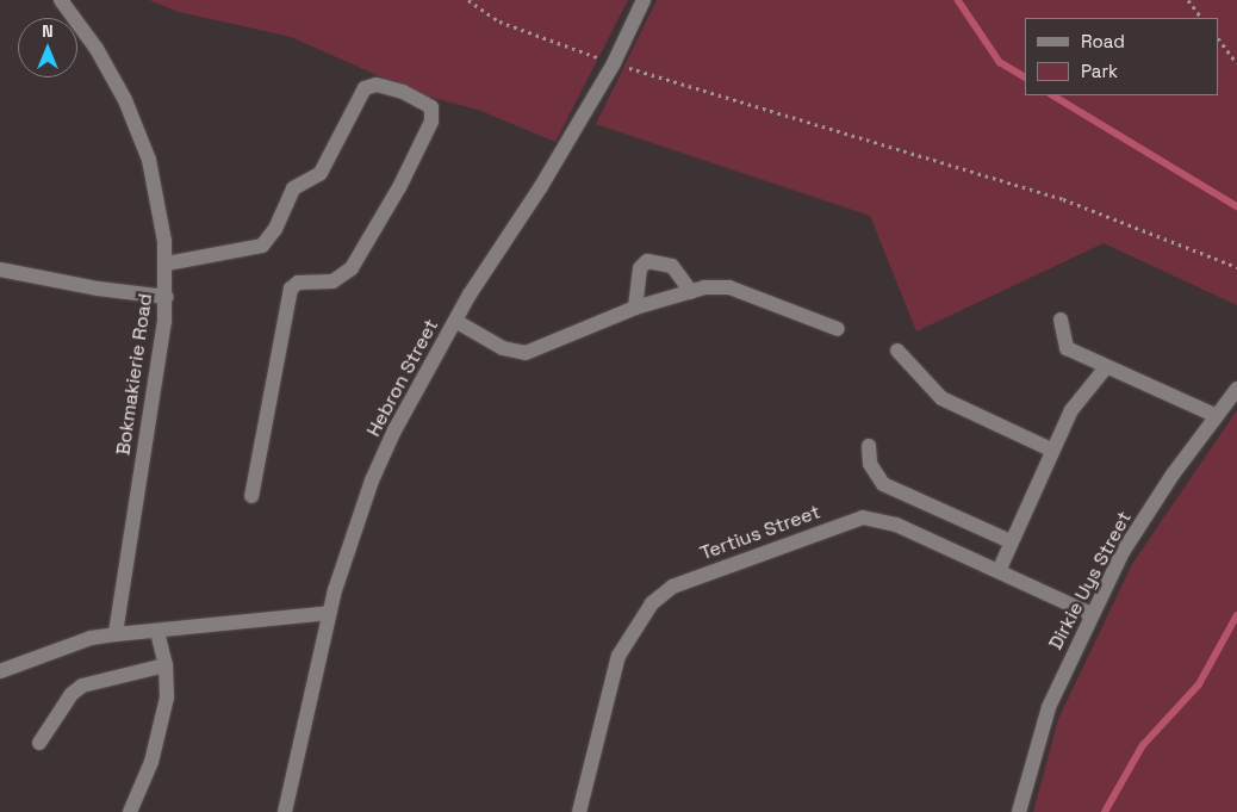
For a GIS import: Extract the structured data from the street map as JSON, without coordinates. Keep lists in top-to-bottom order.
{
  "streets": {
    "street": [
      "Bokmakierie Road",
      "Hebron Street",
      "Tertius Street",
      "Dirkie Uys Street"
    ]
  },
  "crossings": [
    ["Tertius Street", "Dirkie Uys Street"]
  ],
  "legend": ["Road", "Park"],
  "north": "top"
}
